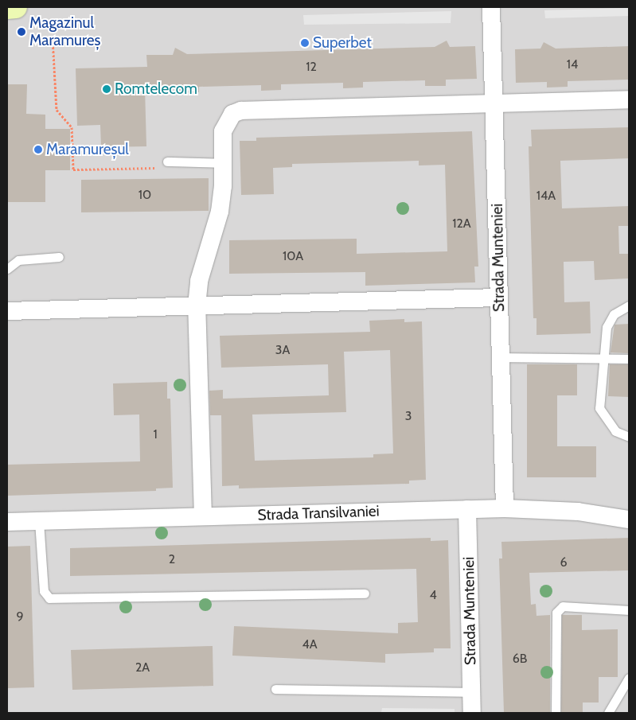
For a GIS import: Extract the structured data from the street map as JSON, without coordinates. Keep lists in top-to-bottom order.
{
  "streets": {
    "street": ["Strada Munteniei", "Strada Transilvaniei"]
  },
  "crossings": [
    ["Strada Munteniei", "Strada Transilvaniei"]
  ],
  "places": [
    "Magazinul Maramureș",
    "Superbet",
    "Romtelecom",
    "Maramureșul"
  ],
  "house_numbers": [
    "14",
    "12",
    "10",
    "14A",
    "12A",
    "10A",
    "3A",
    "3",
    "1",
    "2",
    "6",
    "4",
    "9",
    "4A",
    "6B",
    "2A"
  ]
}
